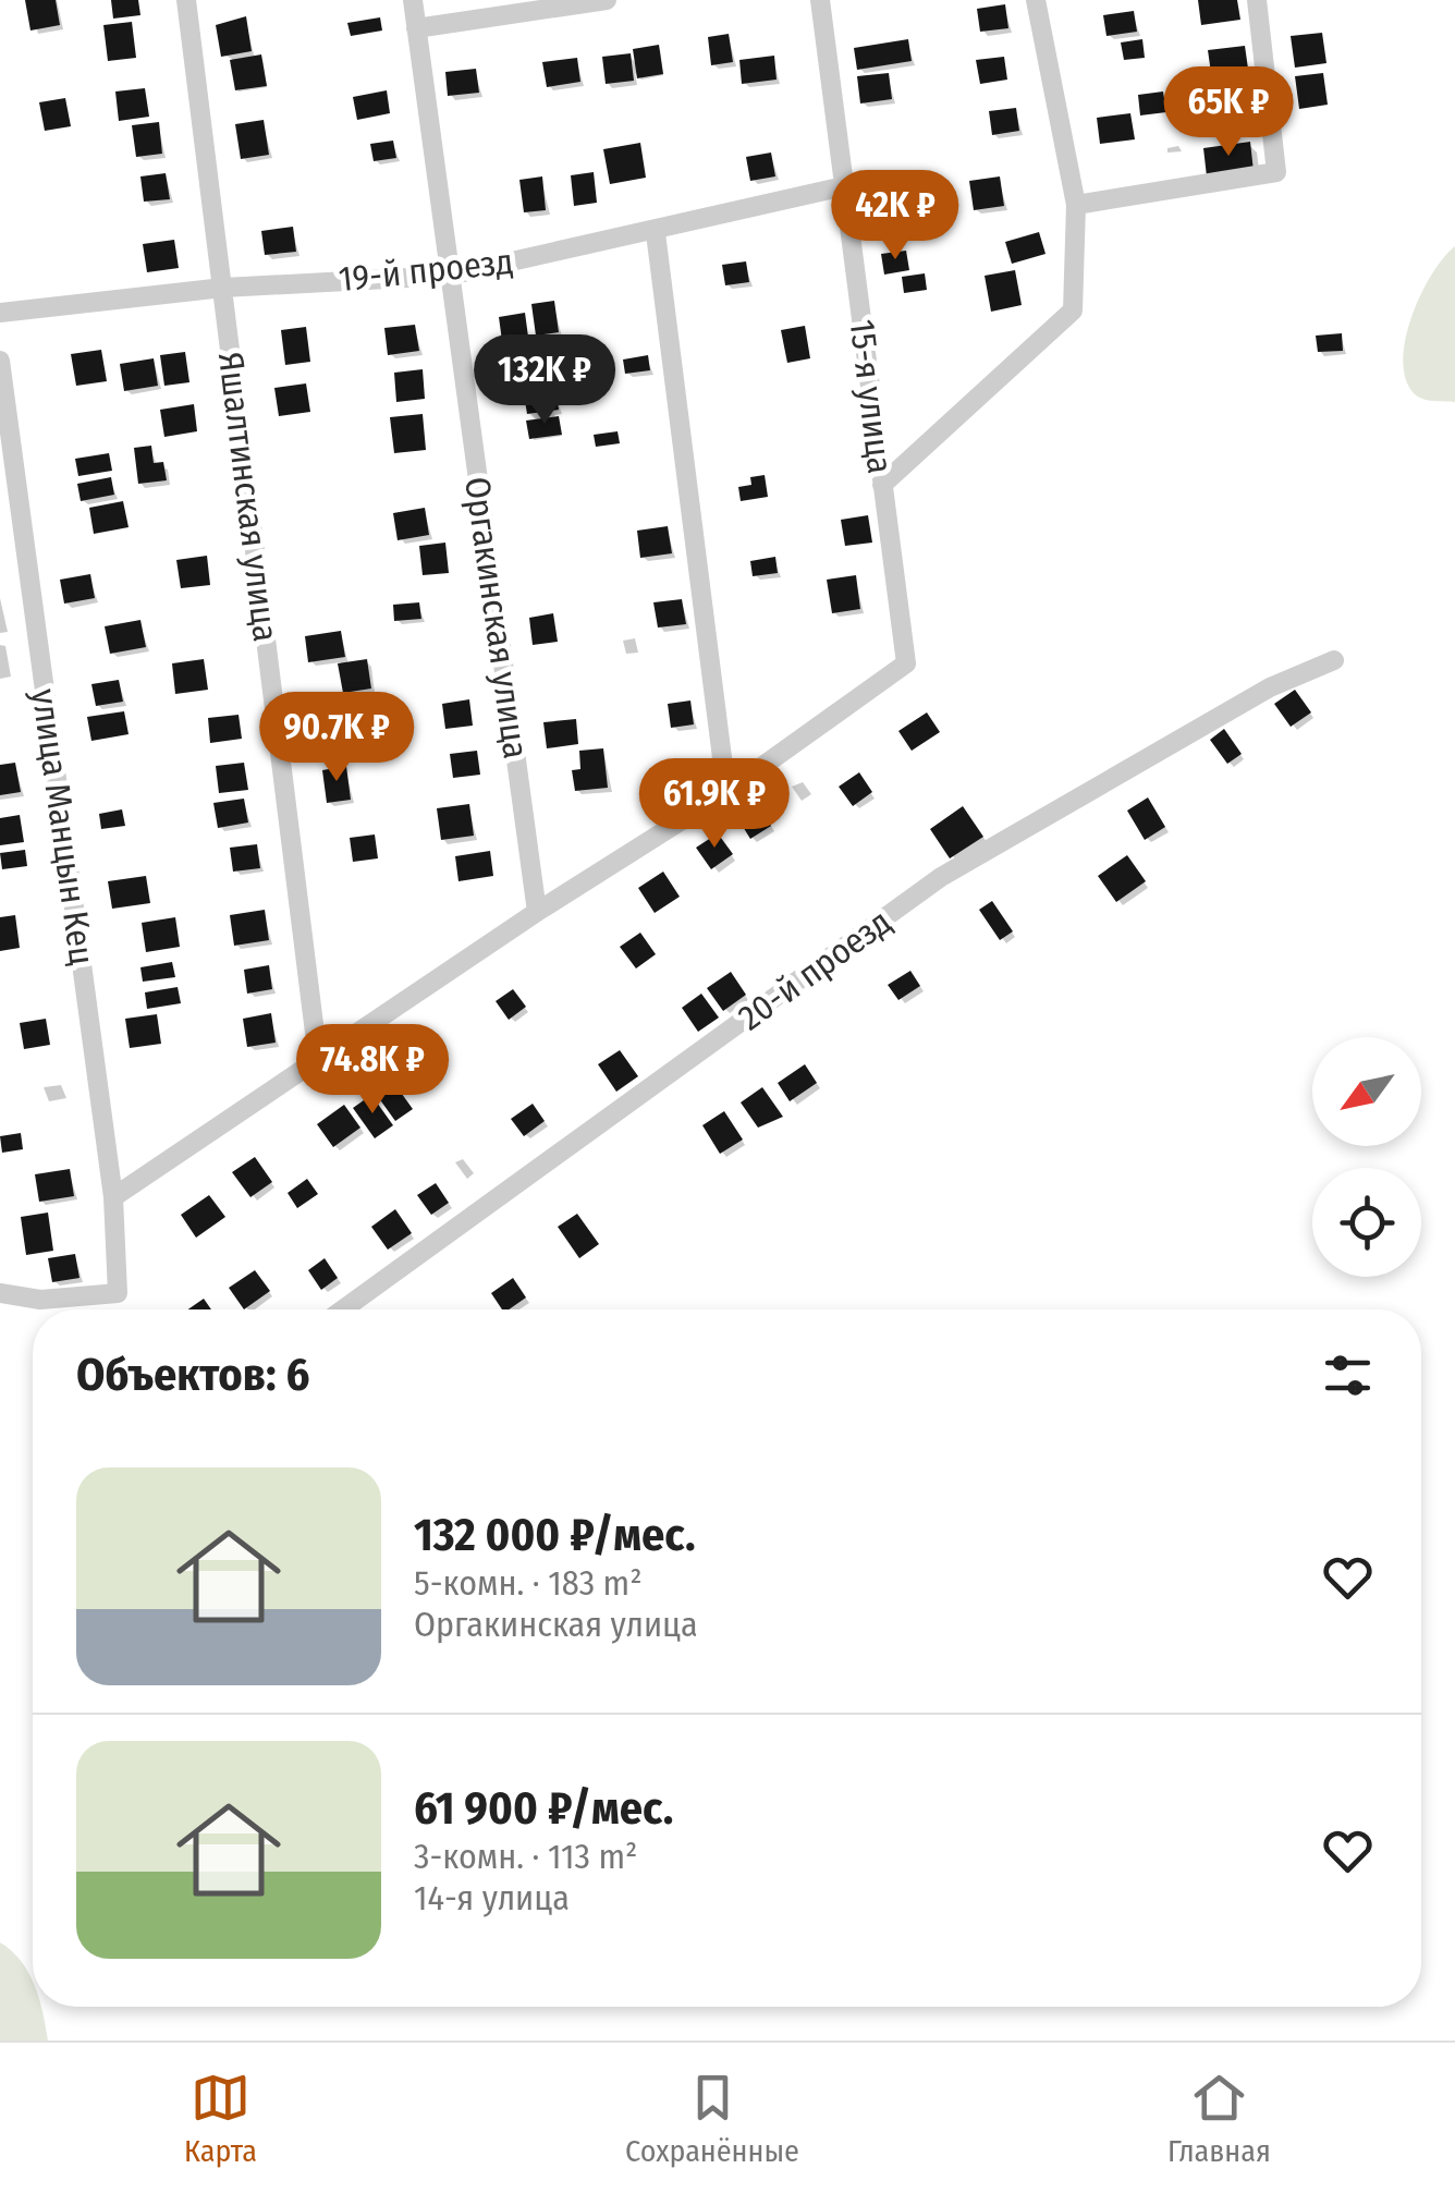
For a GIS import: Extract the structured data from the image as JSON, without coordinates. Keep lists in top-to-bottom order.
{
  "streets": {
    "street": [
      "19-й проезд",
      "15-я улица",
      "Яшалтинская улица",
      "Оргакинская улица",
      "улица Манцын Кец",
      "20-й проезд"
    ]
  },
  "crossings": [
    ["19-й проезд", "15-я улица"],
    ["19-й проезд", "Яшалтинская улица"],
    ["19-й проезд", "Оргакинская улица"]
  ],
  "north": "bottom left",
  "page": {
    "price": [
      "65K ₽",
      "42K ₽",
      "132K ₽",
      "90.7K ₽",
      "61.9K ₽",
      "74.8K ₽"
    ],
    "heading": "Объектов: 6",
    "list": [
      {
        "name": "132 000 ₽/мес.",
        "note": "5-комн. · 183 m² · Оргакинская улица"
      },
      {
        "name": "61 900 ₽/мес.",
        "note": "3-комн. · 113 m² · 14-я улица"
      }
    ],
    "tabs": ["Карта", "Сохранённые", "Главная"]
  }
}
